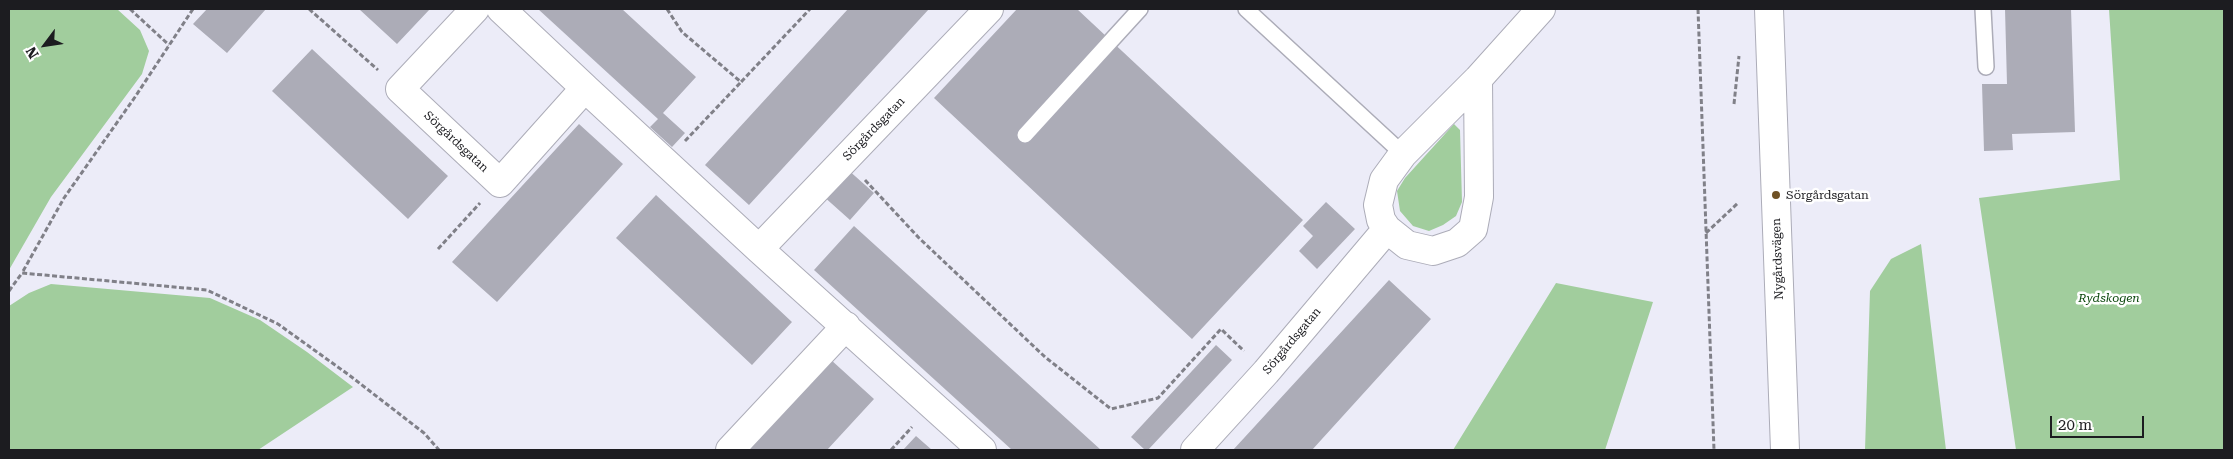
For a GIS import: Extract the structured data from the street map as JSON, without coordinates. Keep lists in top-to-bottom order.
{
  "streets": {
    "street": ["Sörgårdsgatan", "Nygårdsvägen"]
  },
  "parks": ["Rydskogen"],
  "places": ["Sörgårdsgatan"],
  "scale_bar": "20 m",
  "north": "bottom left"
}
